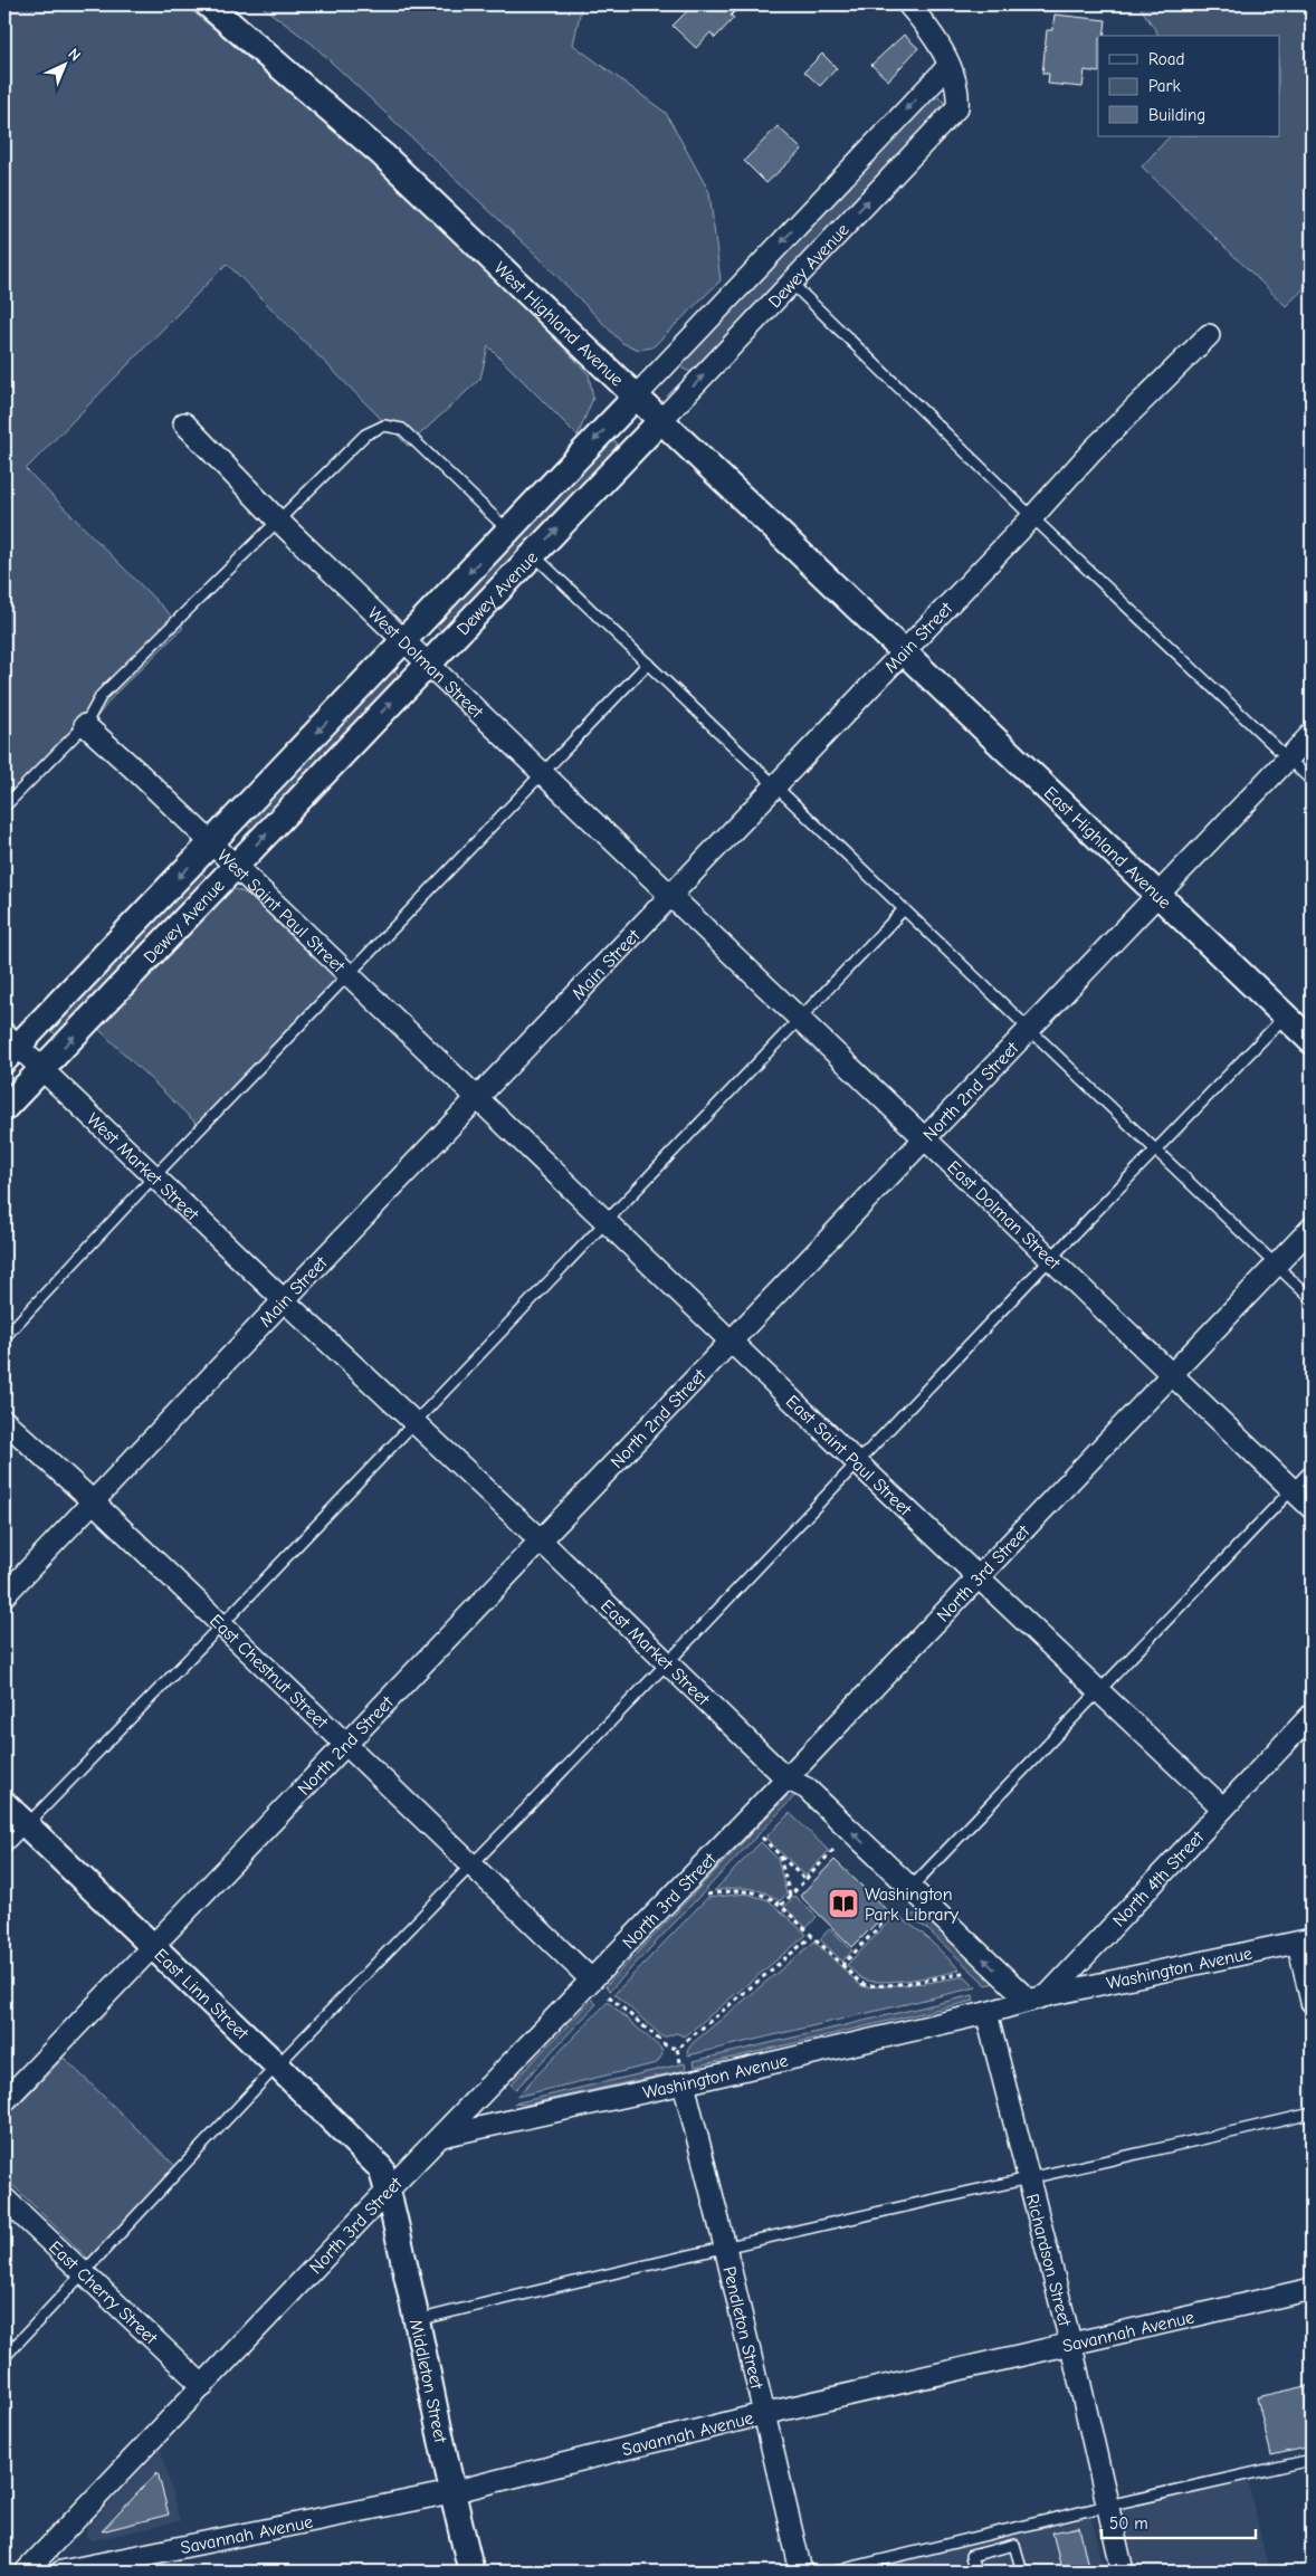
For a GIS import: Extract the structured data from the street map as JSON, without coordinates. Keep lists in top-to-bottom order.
{
  "streets": {
    "street": [
      "Dewey Avenue",
      "West Highland Avenue",
      "Main Street",
      "West Dolman Street",
      "East Highland Avenue",
      "West Saint Paul Street",
      "North 2nd Street",
      "West Market Street",
      "East Dolman Street",
      "East Saint Paul Street",
      "North 3rd Street",
      "East Market Street",
      "East Chestnut Street",
      "North 4th Street",
      "Washington Avenue",
      "East Linn Street",
      "Richardson Street",
      "East Cherry Street",
      "Pendleton Street",
      "Savannah Avenue",
      "Middleton Street"
    ]
  },
  "crossings": [
    ["Dewey Avenue", "West Highland Avenue"],
    ["Dewey Avenue", "West Dolman Street"],
    ["Dewey Avenue", "West Saint Paul Street"],
    ["Dewey Avenue", "West Market Street"],
    ["West Highland Avenue", "Main Street"],
    ["West Highland Avenue", "East Highland Avenue"],
    ["Main Street", "West Dolman Street"],
    ["Main Street", "East Highland Avenue"],
    ["Main Street", "West Saint Paul Street"],
    ["Main Street", "West Market Street"],
    ["Main Street", "East Dolman Street"],
    ["Main Street", "East Saint Paul Street"],
    ["Main Street", "East Market Street"],
    ["Main Street", "East Chestnut Street"],
    ["West Dolman Street", "East Dolman Street"],
    ["East Highland Avenue", "North 2nd Street"],
    ["West Saint Paul Street", "East Saint Paul Street"],
    ["North 2nd Street", "East Dolman Street"],
    ["North 2nd Street", "East Saint Paul Street"],
    ["North 2nd Street", "East Market Street"],
    ["North 2nd Street", "East Chestnut Street"],
    ["North 2nd Street", "East Linn Street"],
    ["West Market Street", "East Market Street"],
    ["East Dolman Street", "North 3rd Street"],
    ["East Saint Paul Street", "North 3rd Street"],
    ["East Saint Paul Street", "North 4th Street"],
    ["North 3rd Street", "East Market Street"],
    ["North 3rd Street", "East Chestnut Street"],
    ["North 3rd Street", "Washington Avenue"],
    ["North 3rd Street", "East Linn Street"],
    ["North 3rd Street", "East Cherry Street"],
    ["North 3rd Street", "Middleton Street"],
    ["East Market Street", "North 4th Street"],
    ["East Market Street", "Washington Avenue"],
    ["North 4th Street", "Washington Avenue"],
    ["Washington Avenue", "Richardson Street"],
    ["Washington Avenue", "Pendleton Street"],
    ["East Linn Street", "Middleton Street"],
    ["Richardson Street", "Savannah Avenue"],
    ["Pendleton Street", "Savannah Avenue"],
    ["Savannah Avenue", "Middleton Street"]
  ],
  "places": {
    "library": ["Washington Park Library"]
  },
  "legend": ["Road", "Park", "Building"],
  "scale_bar": "50 m",
  "north": "top right"
}
